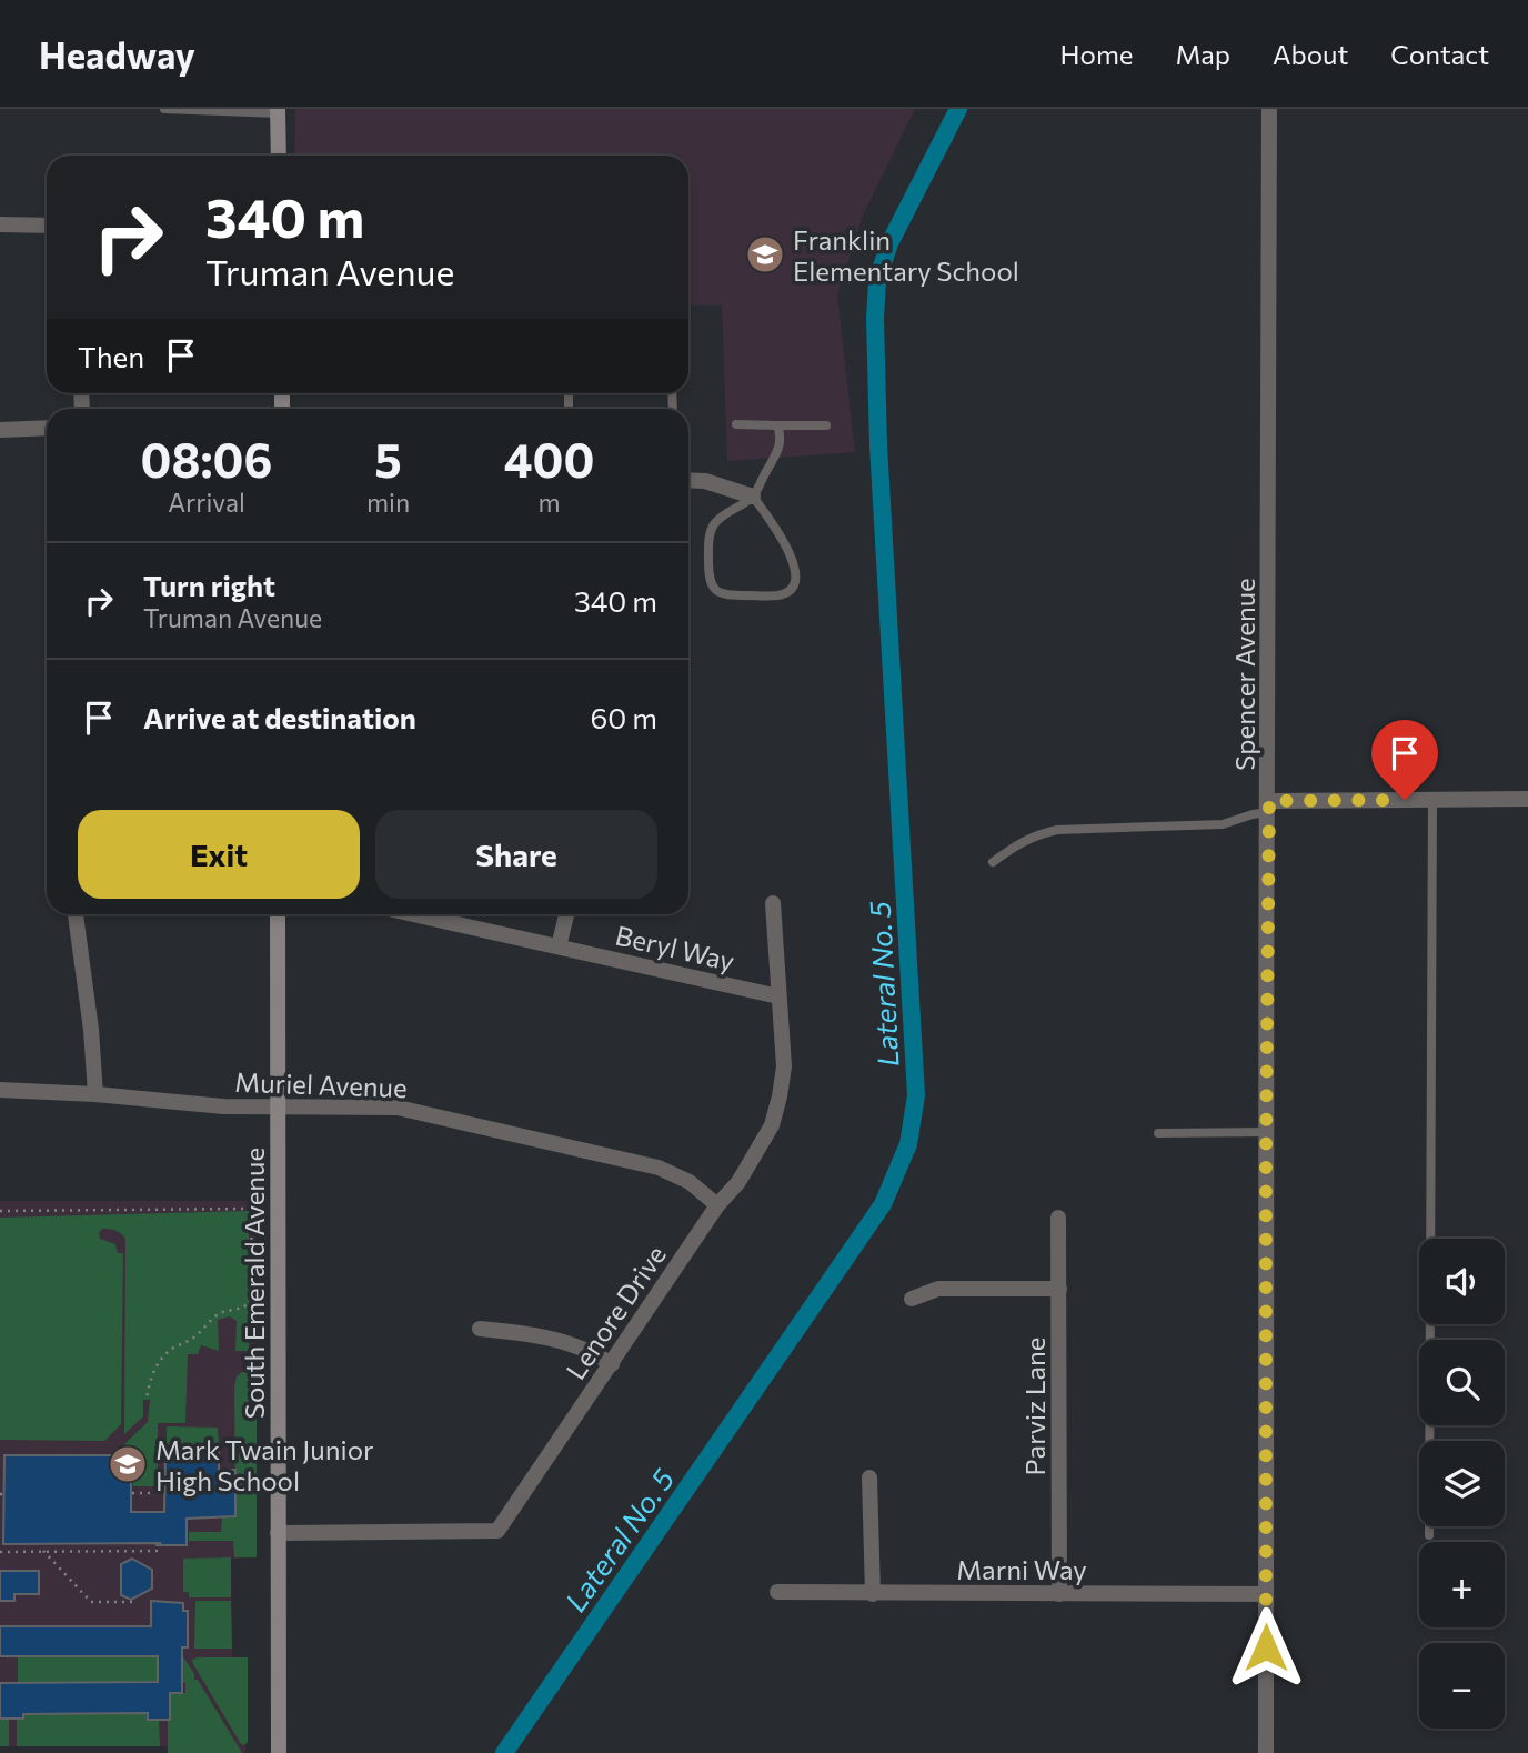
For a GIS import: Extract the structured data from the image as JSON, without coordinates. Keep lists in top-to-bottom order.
{
  "streets": {
    "street": [
      "Spencer Avenue",
      "Beryl Way",
      "Muriel Avenue",
      "South Emerald Avenue",
      "Lenore Drive",
      "Parviz Lane",
      "Marni Way"
    ]
  },
  "crossings": [
    ["Spencer Avenue", "Marni Way"],
    ["Beryl Way", "Lenore Drive"],
    ["Muriel Avenue", "South Emerald Avenue"],
    ["Muriel Avenue", "Lenore Drive"],
    ["South Emerald Avenue", "Lenore Drive"],
    ["Parviz Lane", "Marni Way"]
  ],
  "water": ["Lateral No. 5"],
  "places": {
    "school or university": ["Franklin Elementary School", "Mark Twain Junior High School"]
  },
  "page": {
    "header": "Headway",
    "nav": [
      "Home",
      "Map",
      "About",
      "Contact"
    ],
    "turn": ["340 m", "Truman Avenue"],
    "then": "Then",
    "eta": [
      "08:06",
      "Arrival",
      "5",
      "min",
      "400",
      "m"
    ],
    "list": [
      {
        "name": "Turn right",
        "note": "Truman Avenue",
        "value": "340 m"
      },
      {
        "name": "Arrive at destination",
        "value": "60 m"
      }
    ],
    "buttons": ["Exit", "Share"],
    "map_buttons": ["+", "−"]
  }
}
